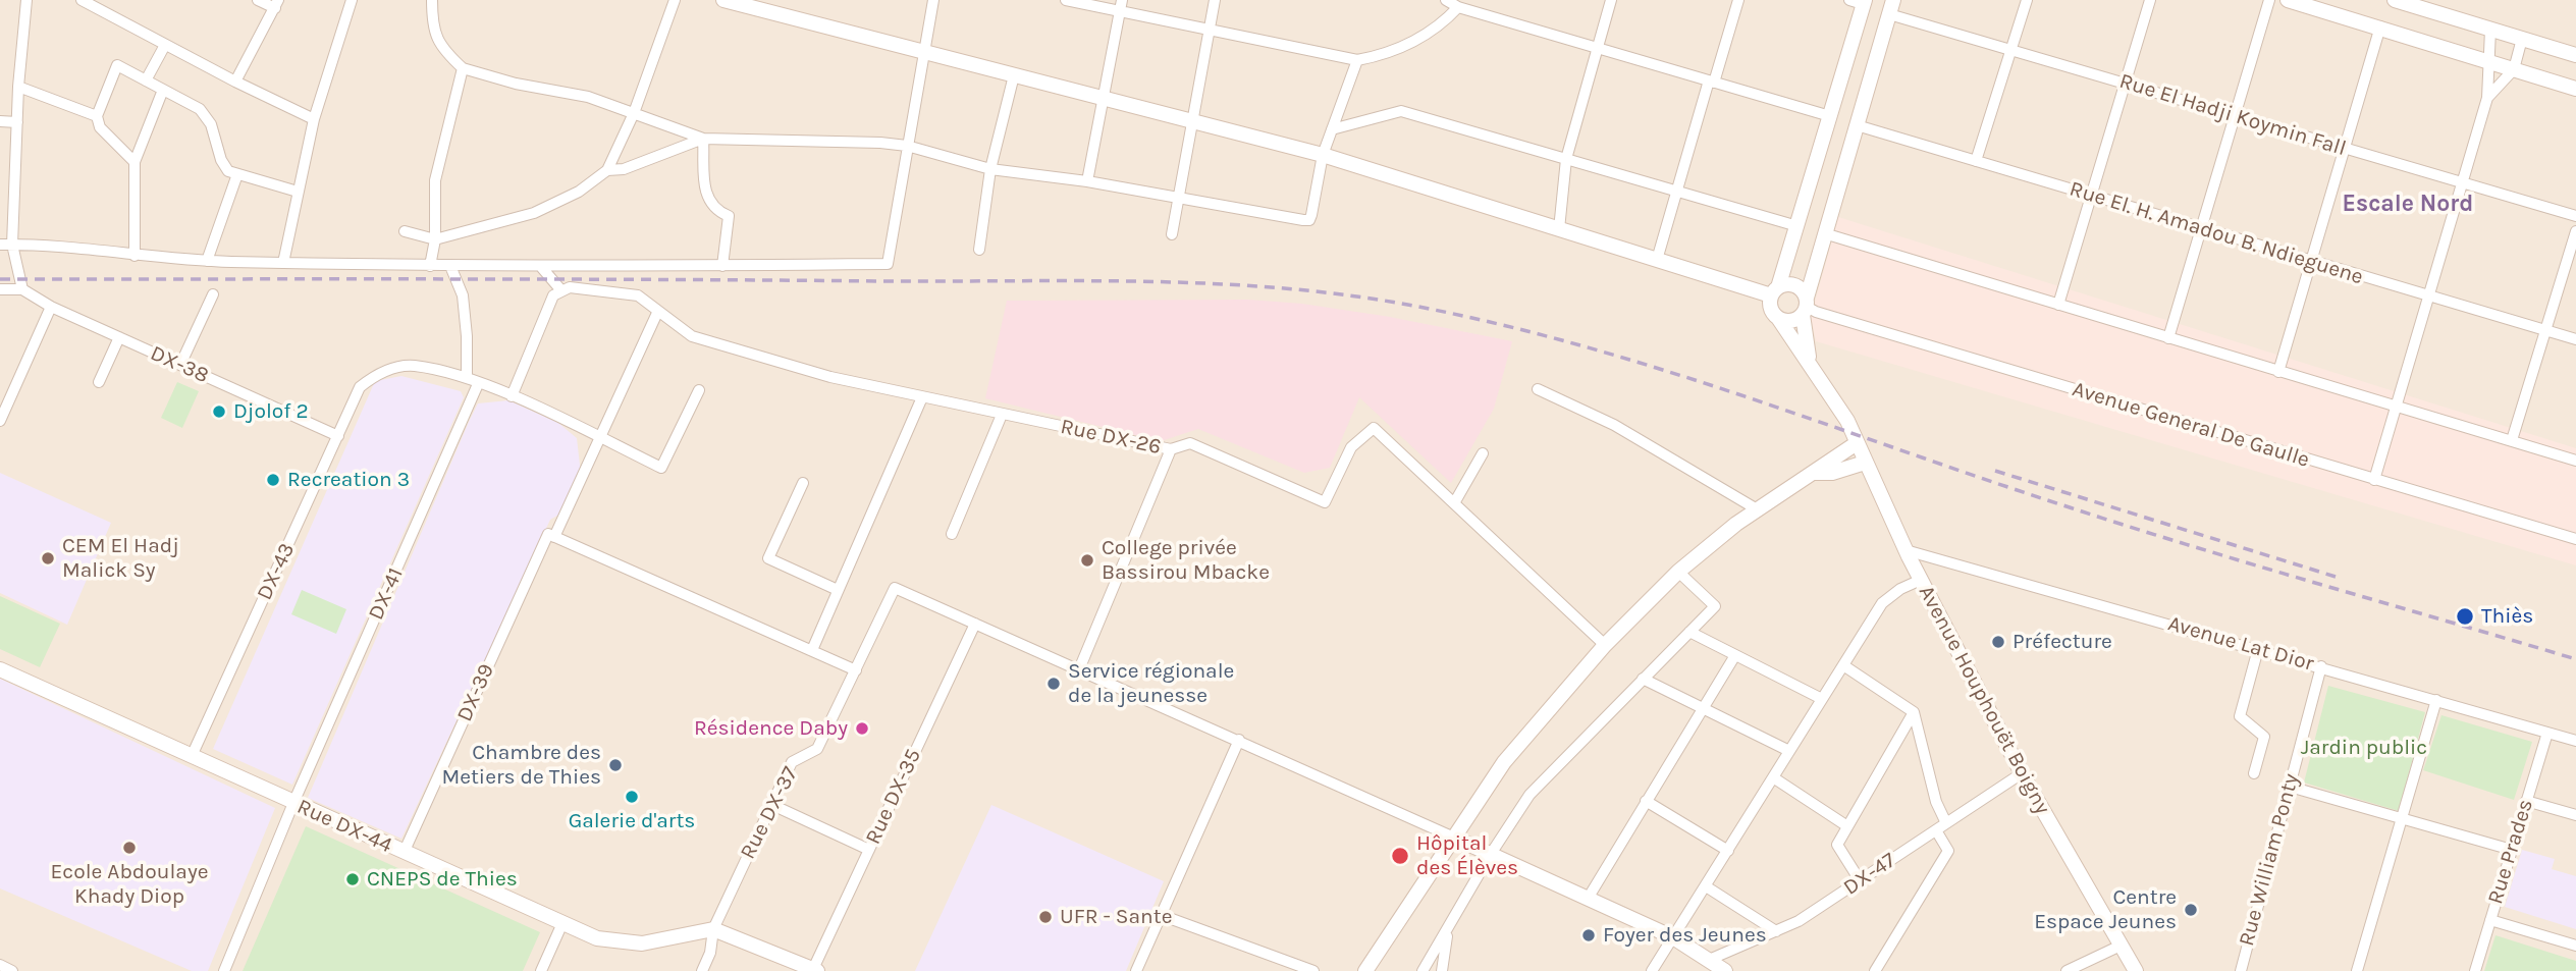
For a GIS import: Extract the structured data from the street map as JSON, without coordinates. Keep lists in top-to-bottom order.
{
  "streets": {
    "main road": ["Avenue Houphouët Boigny", "Rue DX-44"],
    "street": [
      "Rue El Hadji Koymin Fall",
      "Rue El. H. Amadou B. Ndieguene",
      "DX-38",
      "Avenue General De Gaulle",
      "Rue DX-26",
      "DX-43",
      "DX-41",
      "Avenue Lat Dior",
      "DX-39",
      "Rue DX-35",
      "Rue DX-37",
      "Rue Prades",
      "Rue William Ponty",
      "DX-47"
    ]
  },
  "crossings": [
    ["DX-38", "DX-43"],
    ["Avenue General De Gaulle", "Avenue Houphouët Boigny"],
    ["Rue DX-26", "DX-39"],
    ["DX-43", "Rue DX-44"],
    ["DX-41", "Rue DX-44"],
    ["Avenue Lat Dior", "Avenue Houphouët Boigny"],
    ["Avenue Lat Dior", "Rue Prades"],
    ["Avenue Lat Dior", "Rue William Ponty"],
    ["DX-39", "Rue DX-44"],
    ["Avenue Houphouët Boigny", "DX-47"],
    ["Rue DX-35", "Rue DX-37"],
    ["Rue DX-37", "Rue DX-44"]
  ],
  "districts": ["Escale Nord"],
  "parks": ["Jardin public"],
  "places": [
    "Djolof 2",
    "Recreation 3",
    "CEM El Hadj Malick Sy",
    "College privée Bassirou Mbacke",
    "Thiès",
    "Préfecture",
    "Service régionale de la jeunesse",
    "Résidence Daby",
    "Chambre des Metiers de Thies",
    "Galerie d'arts",
    "Ecole Abdoulaye Khady Diop",
    "Hôpital des Élèves",
    "CNEPS de Thies",
    "Centre Espace Jeunes",
    "UFR - Sante",
    "Foyer des Jeunes"
  ]
}
